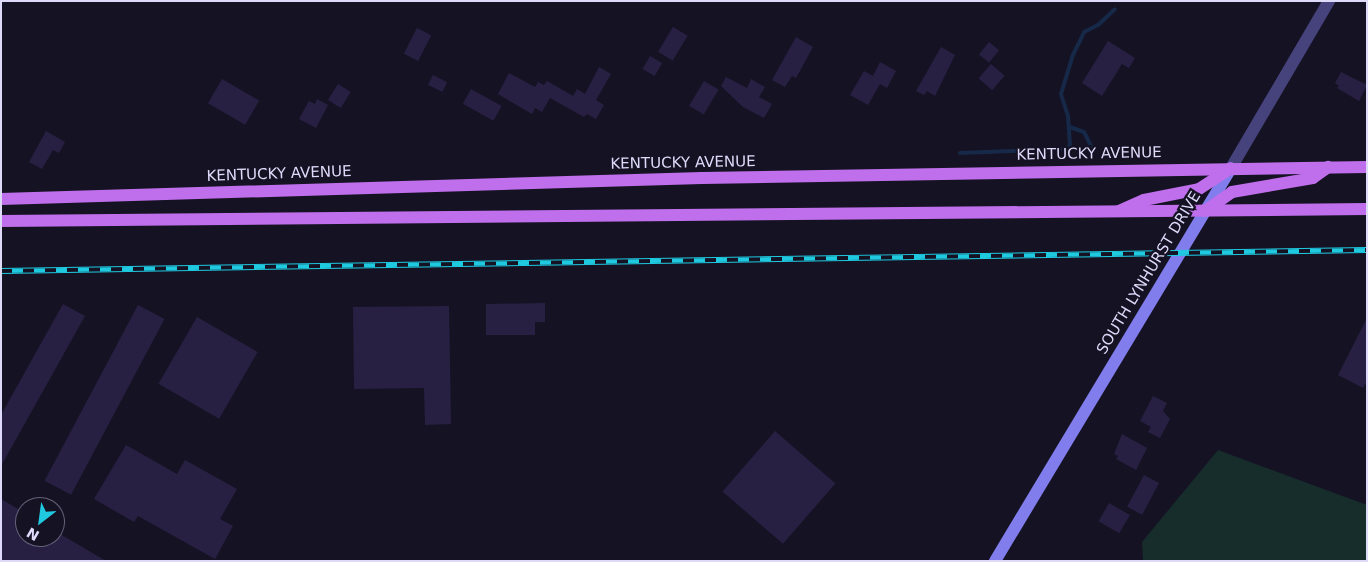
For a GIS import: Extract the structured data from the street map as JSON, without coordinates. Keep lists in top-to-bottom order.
{
  "streets": {
    "main road": ["KENTUCKY AVENUE", "SOUTH LYNHURST DRIVE"]
  },
  "crossings": [
    ["KENTUCKY AVENUE", "SOUTH LYNHURST DRIVE"]
  ],
  "north": "bottom left"
}
